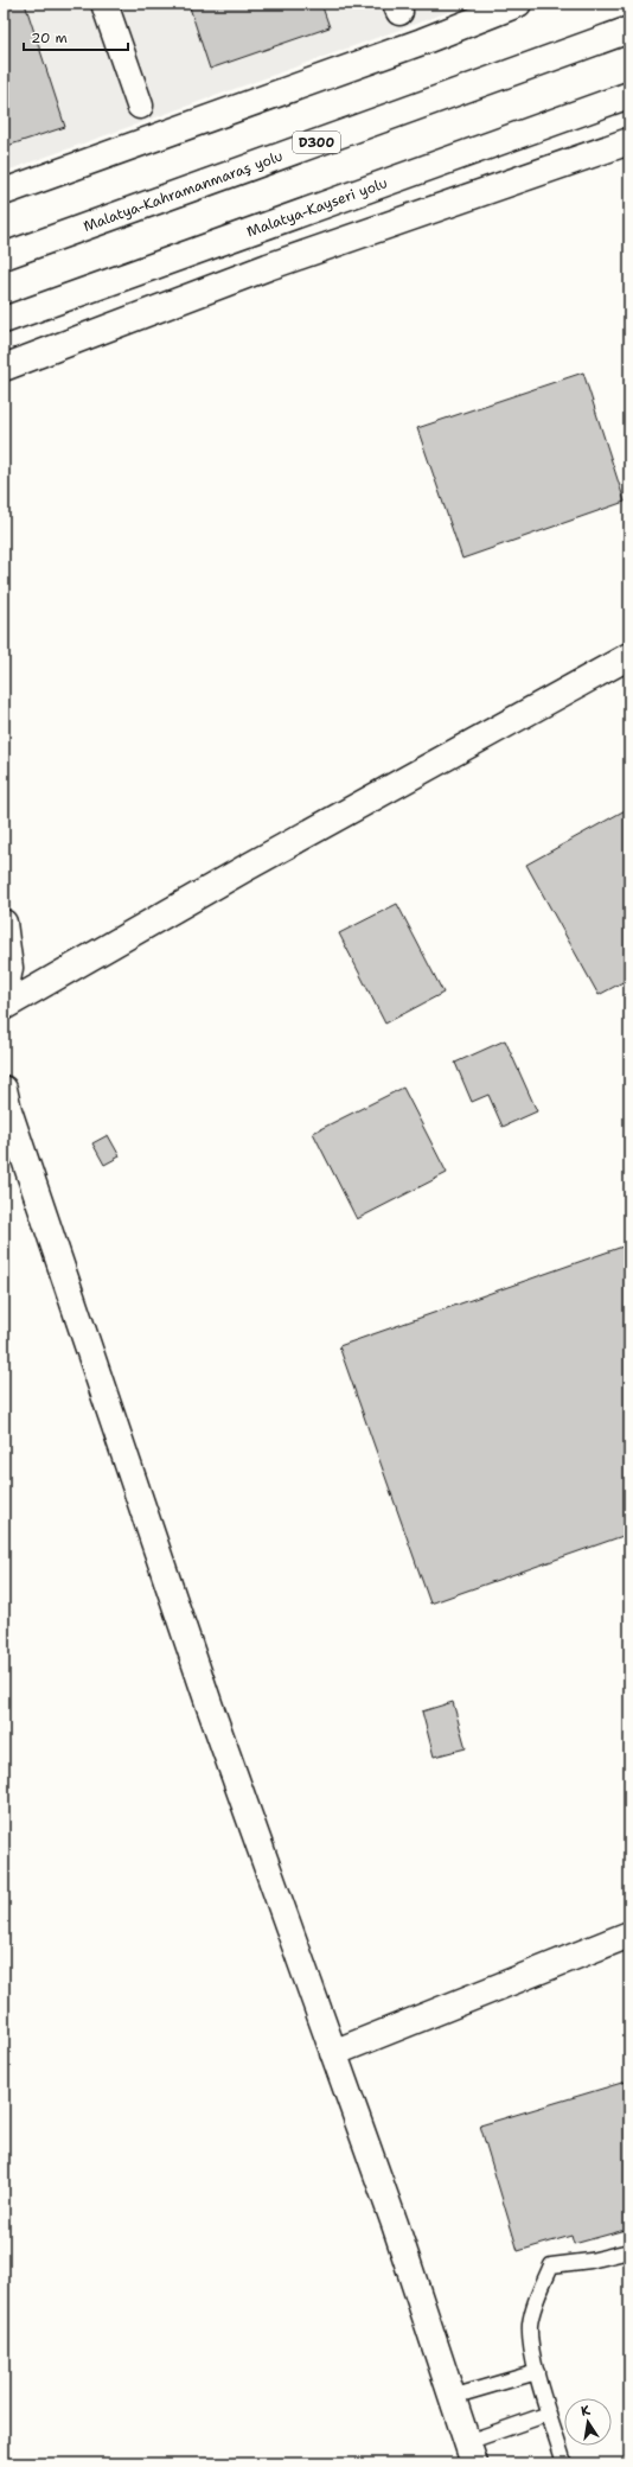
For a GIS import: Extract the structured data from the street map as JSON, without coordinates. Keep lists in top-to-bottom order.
{
  "streets": {
    "main road": ["D300", "Malatya-Kahramanmaraş yolu", "Malatya-Kayseri yolu"]
  },
  "scale_bar": "20 m",
  "north": "top"
}
